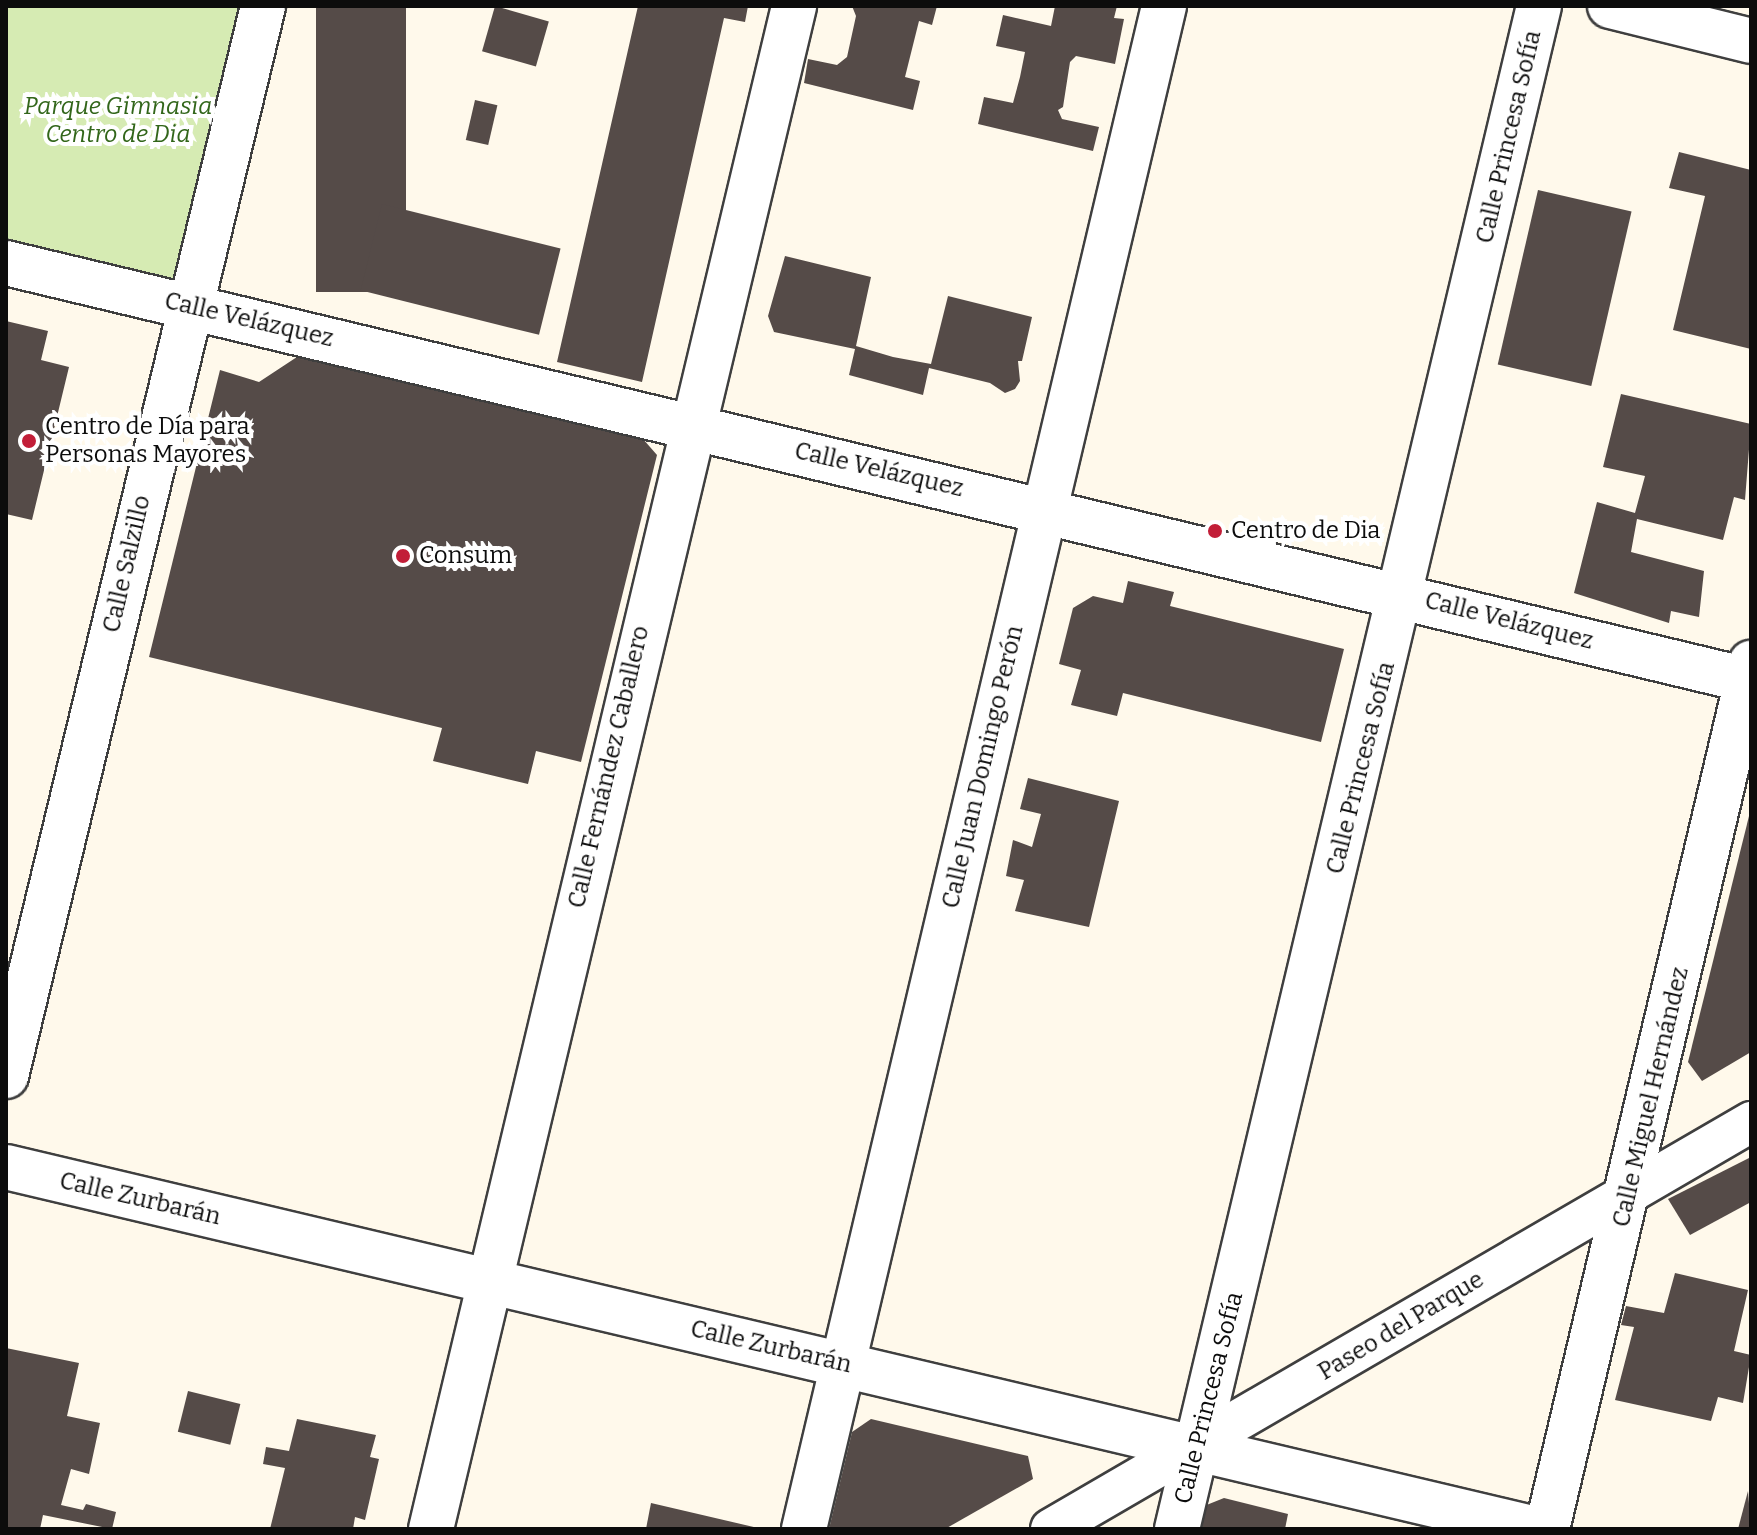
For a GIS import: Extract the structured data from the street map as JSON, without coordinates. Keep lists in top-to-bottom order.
{
  "streets": {
    "street": [
      "Calle Princesa Sofía",
      "Calle Velázquez",
      "Calle Salzillo",
      "Calle Fernández Caballero",
      "Calle Juan Domingo Perón",
      "Calle Miguel Hernández",
      "Calle Zurbarán",
      "Paseo del Parque"
    ]
  },
  "crossings": [
    ["Calle Princesa Sofía", "Calle Velázquez"],
    ["Calle Princesa Sofía", "Calle Zurbarán"],
    ["Calle Princesa Sofía", "Paseo del Parque"],
    ["Calle Velázquez", "Calle Salzillo"],
    ["Calle Velázquez", "Calle Fernández Caballero"],
    ["Calle Velázquez", "Calle Juan Domingo Perón"],
    ["Calle Velázquez", "Calle Miguel Hernández"],
    ["Calle Fernández Caballero", "Calle Zurbarán"],
    ["Calle Juan Domingo Perón", "Calle Zurbarán"],
    ["Calle Miguel Hernández", "Paseo del Parque"],
    ["Calle Zurbarán", "Paseo del Parque"]
  ],
  "parks": ["Parque Gimnasia Centro de Dia"],
  "places": ["Centro de Día para Personas Mayores", "Centro de Dia", "Consum"]
}
